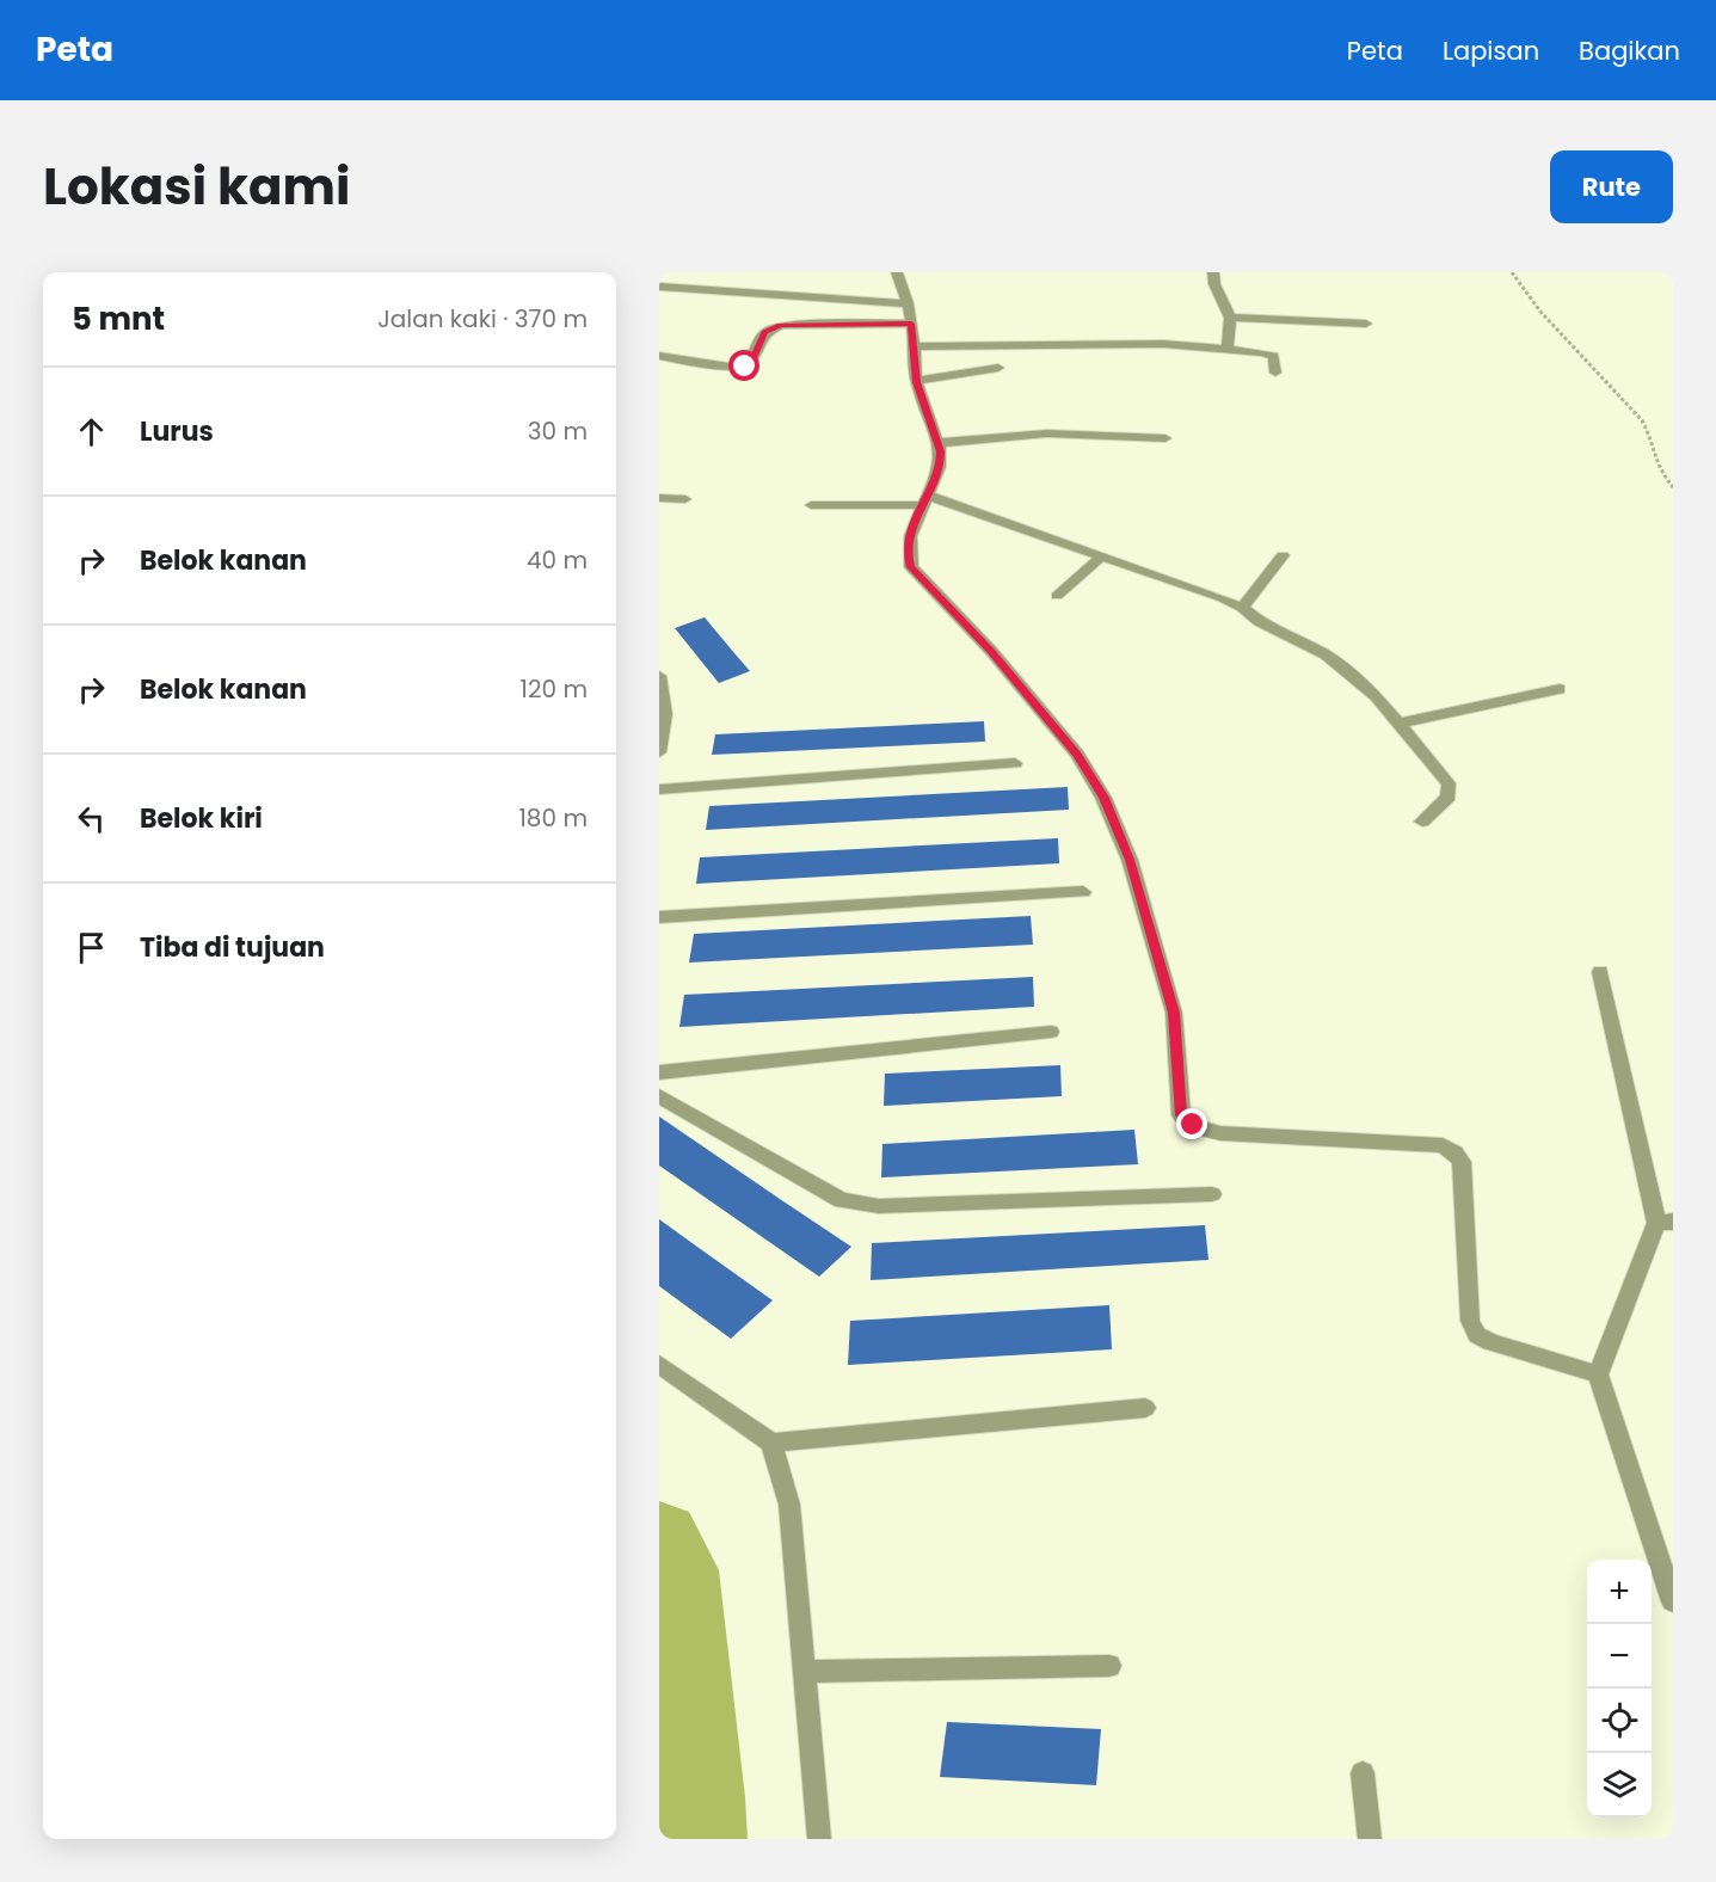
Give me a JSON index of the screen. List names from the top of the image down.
{
  "page": {
    "header": "Peta",
    "nav": ["Peta", "Lapisan", "Bagikan"],
    "title": "Lokasi kami",
    "buttons": "Rute",
    "heading": ["5 mnt", "Jalan kaki · 370 m"],
    "list": [
      ["Lurus", "30 m"],
      ["Belok kanan", "40 m"],
      ["Belok kanan", "120 m"],
      ["Belok kiri", "180 m"],
      "Tiba di tujuan"
    ],
    "map_buttons": ["+", "−"]
  }
}
